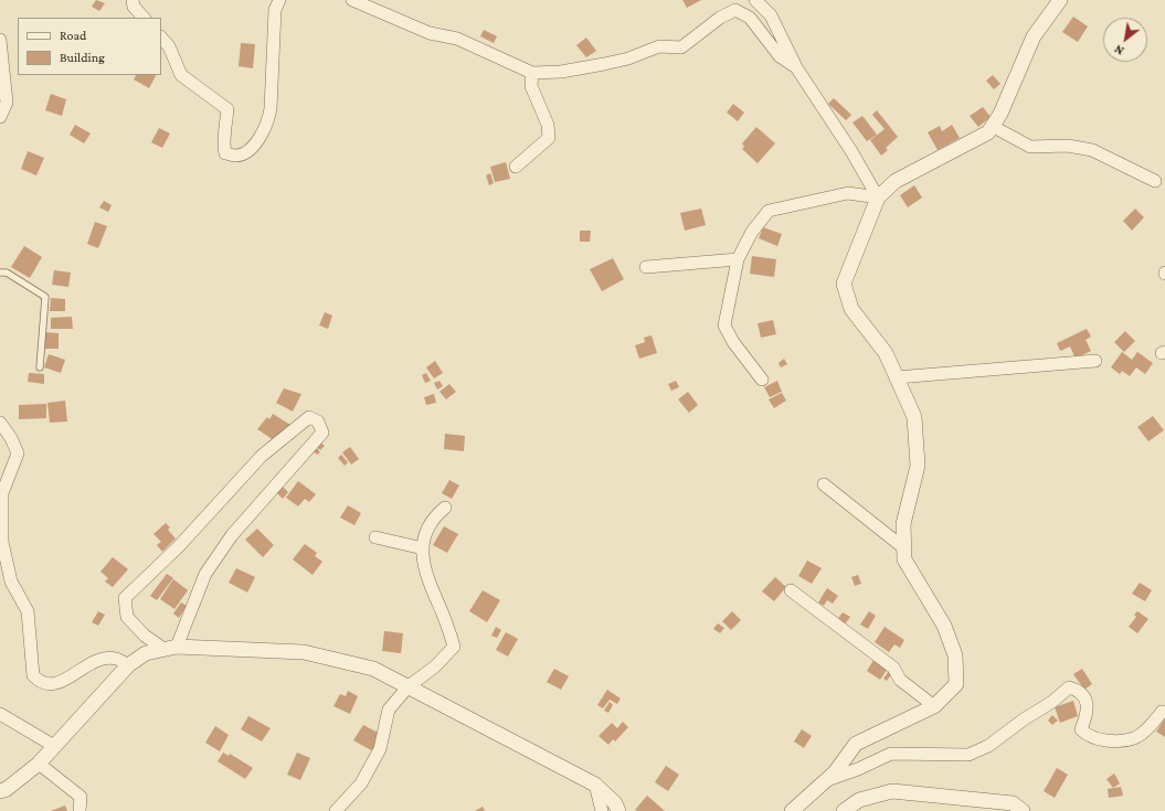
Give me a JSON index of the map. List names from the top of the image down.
{
  "legend": ["Road", "Building"],
  "north": "bottom left"
}
